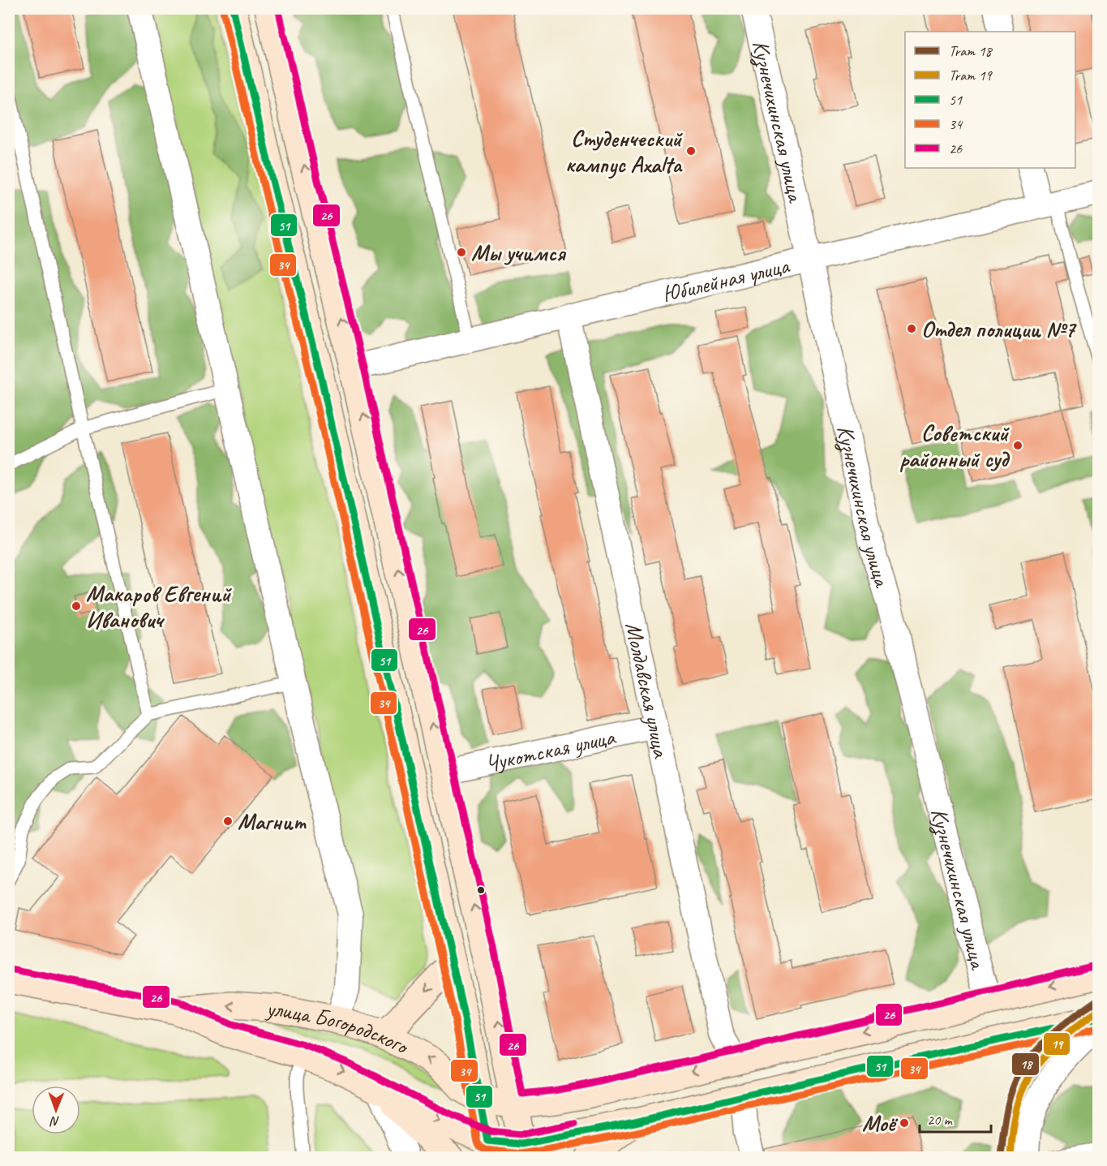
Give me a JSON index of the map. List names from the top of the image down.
{
  "streets": {
    "main road": ["улица Богородского"],
    "street": [
      "Кузнечихинская улица",
      "Юбилейная улица",
      "Молдавская улица",
      "Чукотская улица"
    ]
  },
  "crossings": [
    ["Кузнечихинская улица", "Юбилейная улица"],
    ["Юбилейная улица", "Молдавская улица"],
    ["Молдавская улица", "Чукотская улица"]
  ],
  "places": [
    "Студенческий кампус Axalta",
    "Мы учимся",
    "Отдел полиции №7",
    "Советский районный суд",
    "Макаров Евгений Иванович",
    "Магнит",
    "Моё"
  ],
  "lines": [
    "transit line 51",
    "transit line 26",
    "transit line 34",
    "tram line 18",
    "tram line 19"
  ],
  "legend": [
    "Tram 18",
    "Tram 19",
    "51",
    "34",
    "26"
  ],
  "scale_bar": "20 m",
  "north": "bottom"
}
